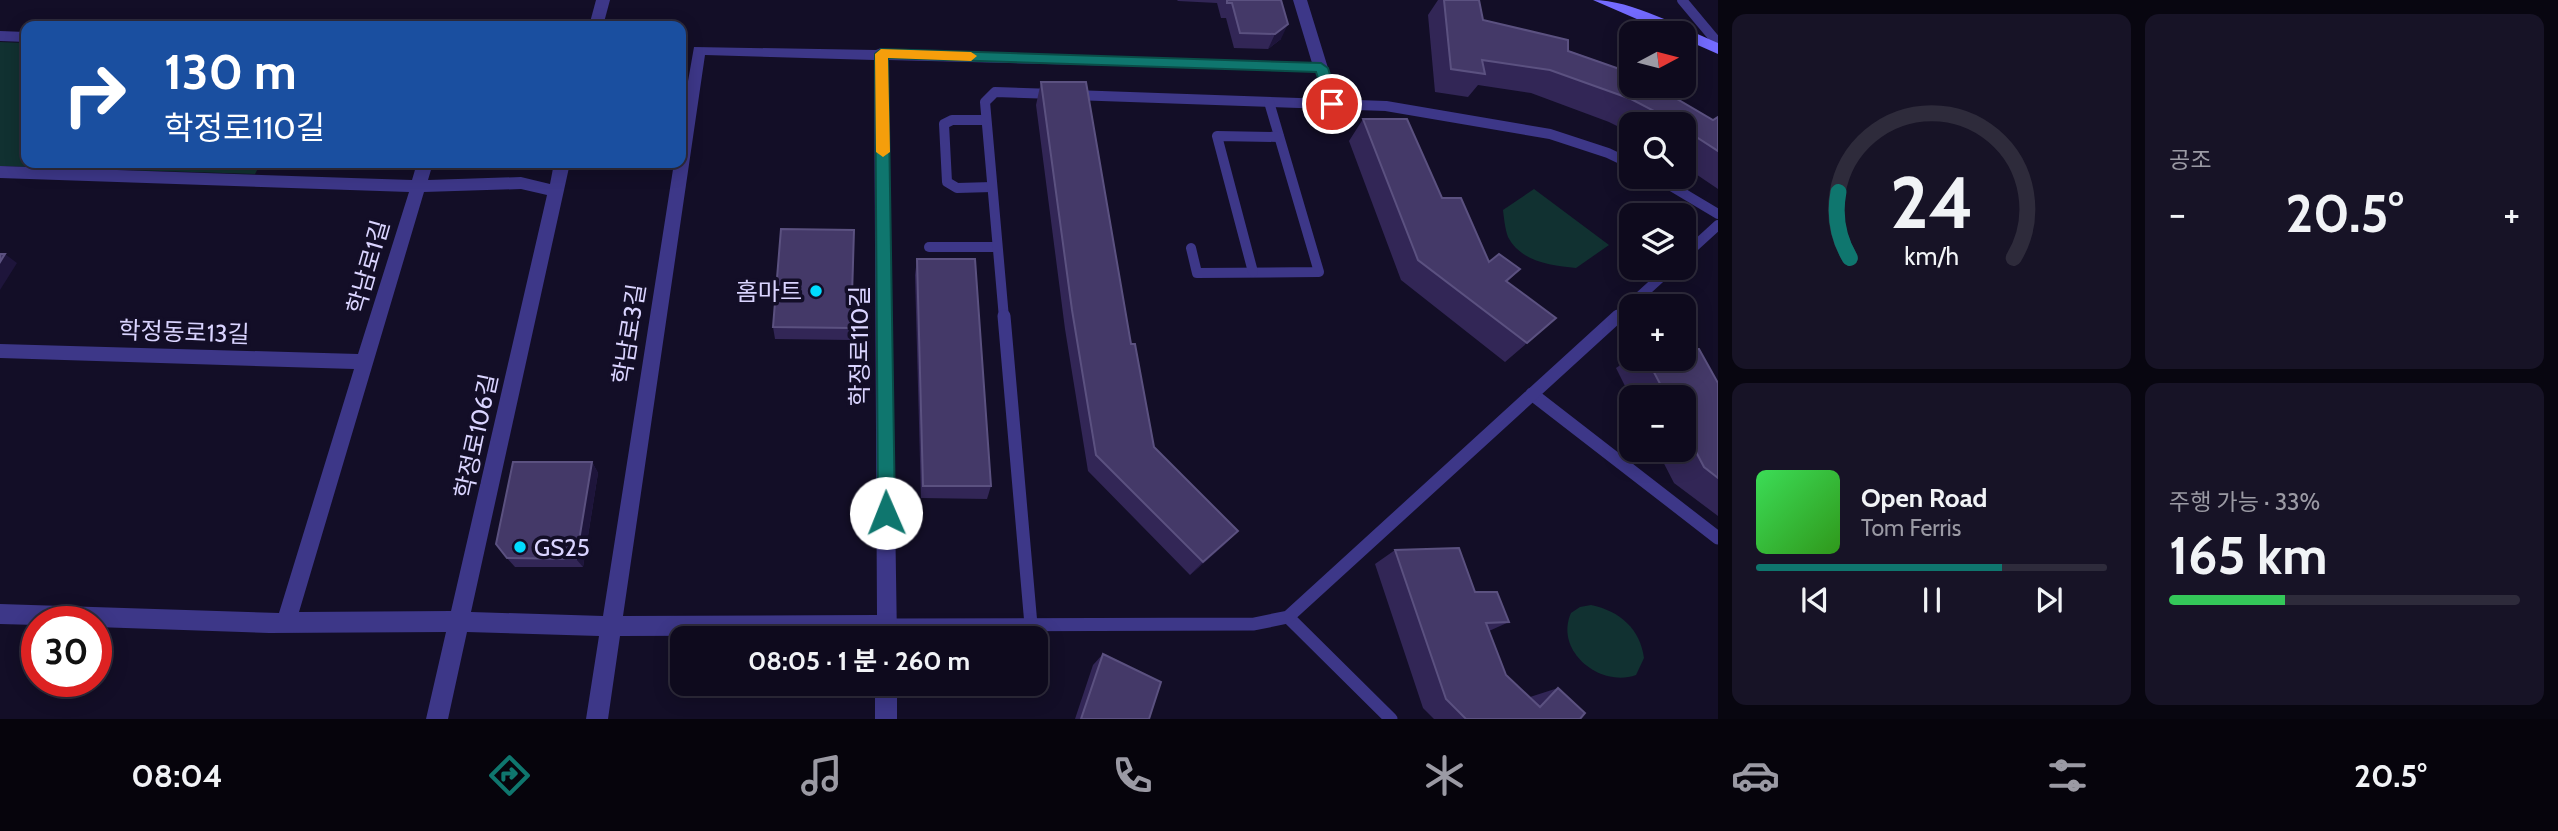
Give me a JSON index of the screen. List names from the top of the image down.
{
  "streets": {
    "street": [
      "학남로1길",
      "학정동로13길",
      "학남로3길",
      "학정로110길",
      "학정로106길"
    ]
  },
  "crossings": [
    ["학남로1길", "학정동로13길"],
    ["학남로1길", "학정로106길"],
    ["학남로3길", "학정로110길"]
  ],
  "places": ["홈마트", "GS25"],
  "north": "right",
  "page": {
    "tile": [
      "공조",
      ["주행 가능 · 33%", "165 km"]
    ],
    "map_buttons": ["+", "−"],
    "turn": ["130 m", "학정로110길"],
    "heat": ["−", "20.5°", "+"],
    "song": ["Open Road", "Tom Ferris"],
    "limit": "30",
    "trip": "08:05 · 1 분 · 260 m",
    "tabs": ["08:04", "20.5°"],
    "gauge": ["24", "km/h"]
  }
}
